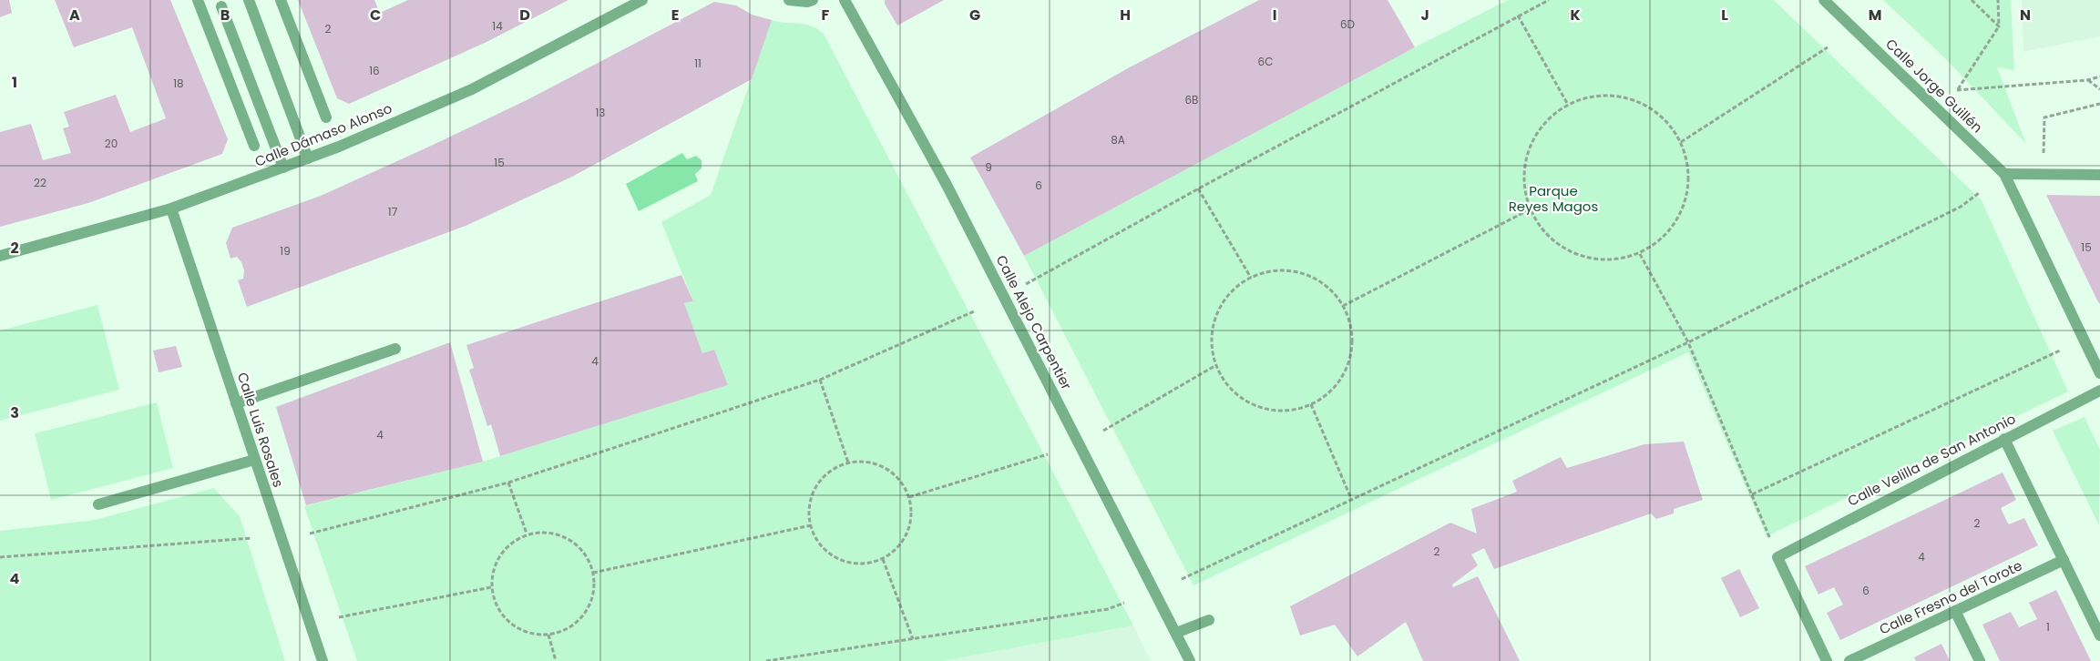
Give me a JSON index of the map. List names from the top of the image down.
{
  "streets": {
    "street": [
      "Calle Jorge Guillén",
      "Calle Dámaso Alonso",
      "Calle Alejo Carpentier",
      "Calle Luis Rosales",
      "Calle Velilla de San Antonio",
      "Calle Fresno del Torote"
    ]
  },
  "crossings": [
    ["Calle Dámaso Alonso", "Calle Luis Rosales"]
  ],
  "parks": ["Parque Reyes Magos"],
  "house_numbers": [
    "6D",
    "14",
    "2",
    "6C",
    "11",
    "16",
    "18",
    "6B",
    "13",
    "8A",
    "20",
    "15",
    "9",
    "22",
    "6",
    "17",
    "15",
    "19",
    "4",
    "4",
    "2",
    "2",
    "4",
    "6",
    "1"
  ],
  "grid": {
    "columns": [
      "A",
      "B",
      "C",
      "D",
      "E",
      "F",
      "G",
      "H",
      "I",
      "J",
      "K",
      "L",
      "M",
      "N"
    ],
    "rows": [
      "1",
      "2",
      "3",
      "4"
    ]
  }
}
